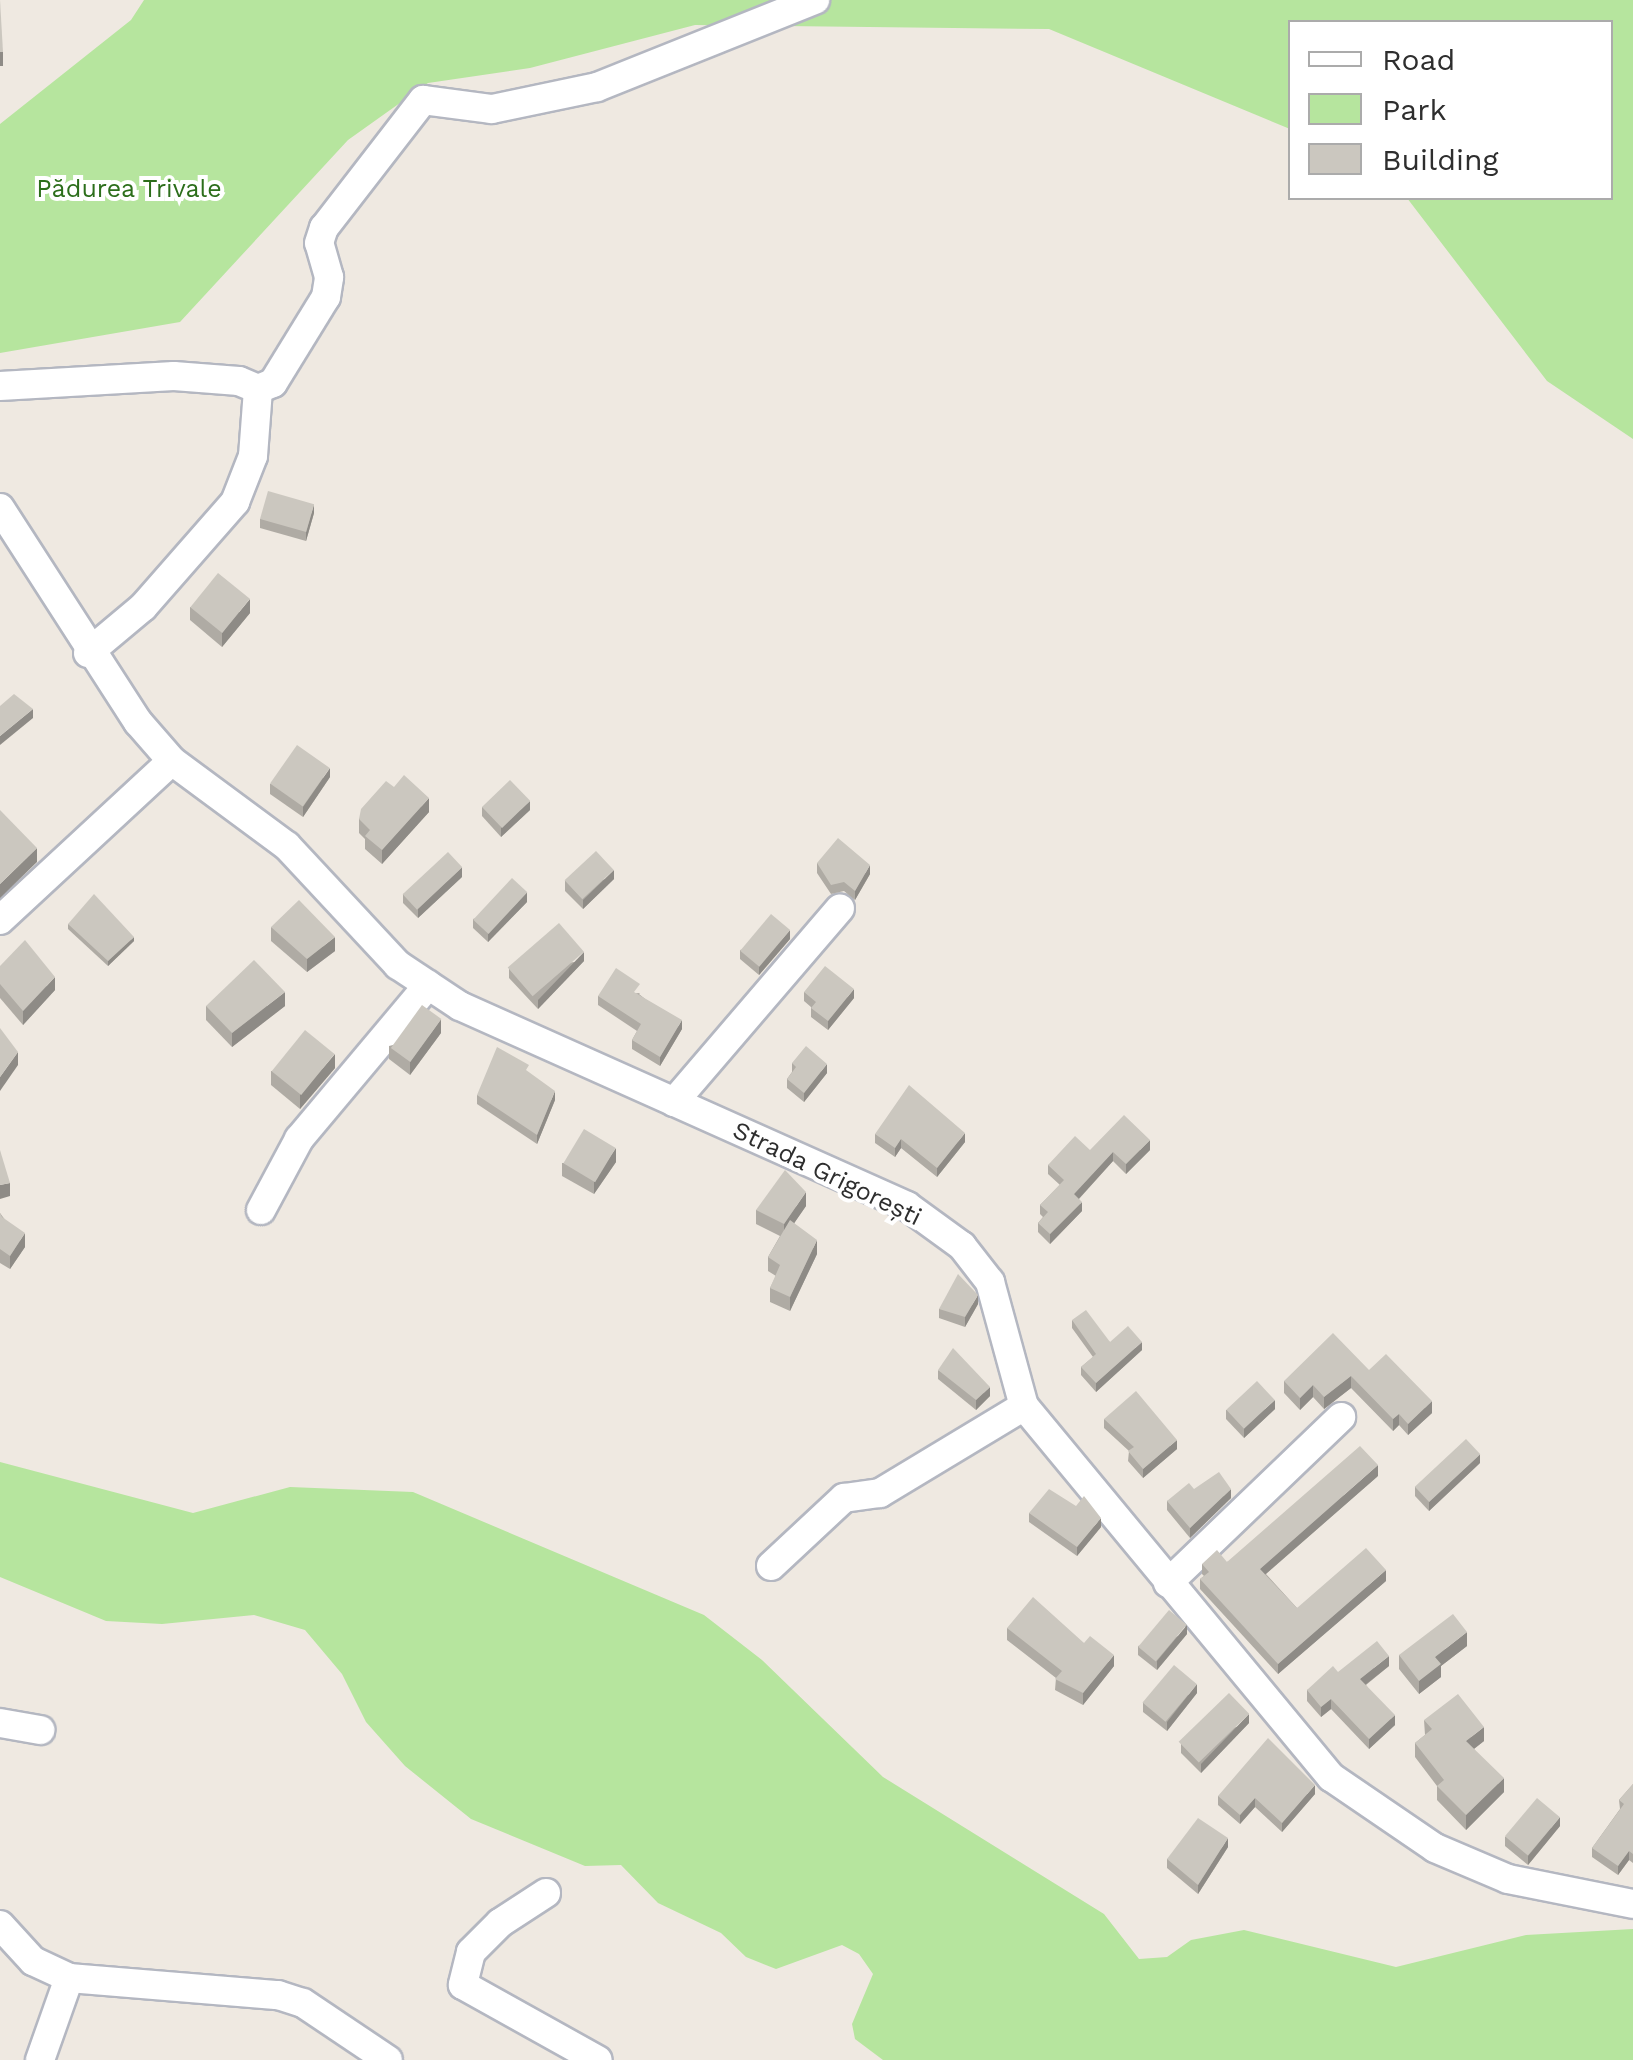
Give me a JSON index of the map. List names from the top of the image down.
{
  "streets": {
    "street": ["Strada Grigorești"]
  },
  "parks": ["Pădurea Trivale"],
  "legend": ["Road", "Park", "Building"]
}
